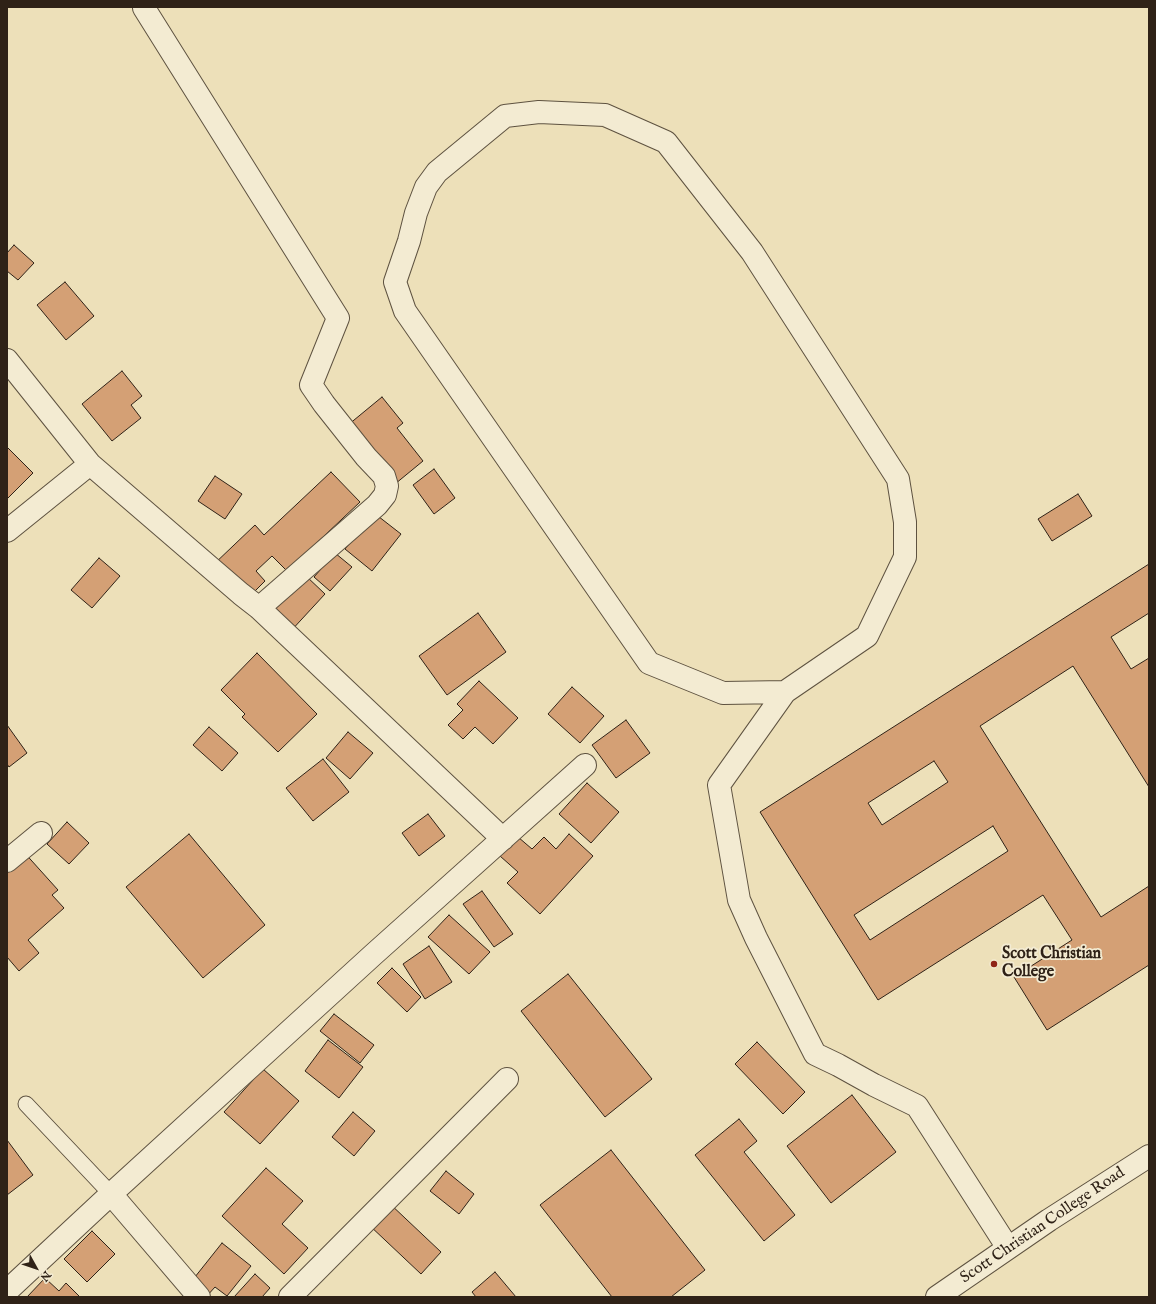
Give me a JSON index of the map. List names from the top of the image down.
{
  "streets": {
    "street": ["Scott Christian College Road"]
  },
  "places": ["Scott Christian College"],
  "north": "bottom right"
}
